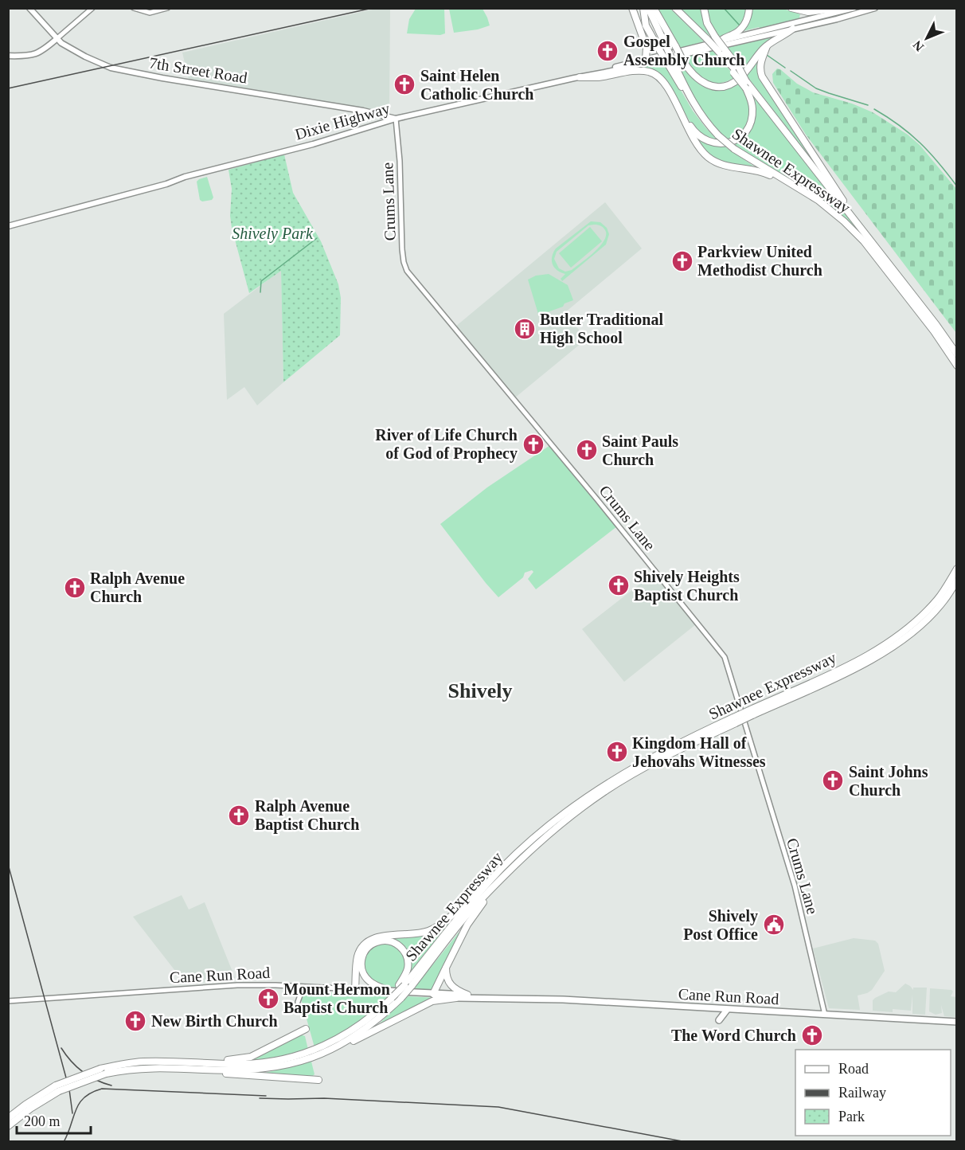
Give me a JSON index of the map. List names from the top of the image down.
{
  "streets": {
    "highway": ["Shawnee Expressway", "Cane Run Road"],
    "main road": ["7th Street Road", "Dixie Highway", "Crums Lane"]
  },
  "crossings": [
    ["7th Street Road", "Dixie Highway"],
    ["7th Street Road", "Crums Lane"],
    ["Dixie Highway", "Crums Lane"],
    ["Crums Lane", "Cane Run Road"]
  ],
  "districts": ["Shively"],
  "parks": ["Shively Park"],
  "places": {
    "church": [
      "Gospel Assembly Church",
      "Saint Helen Catholic Church",
      "Parkview United Methodist Church",
      "River of Life Church of God of Prophecy",
      "Saint Pauls Church",
      "Shively Heights Baptist Church",
      "Ralph Avenue Church",
      "Kingdom Hall of Jehovahs Witnesses",
      "Saint Johns Church",
      "Ralph Avenue Baptist Church",
      "Mount Hermon Baptist Church",
      "New Birth Church",
      "The Word Church"
    ],
    "building": ["Butler Traditional High School"],
    "public building": ["Shively Post Office"]
  },
  "legend": ["Road", "Railway", "Park"],
  "scale_bar": "200 m",
  "north": "bottom left"
}
